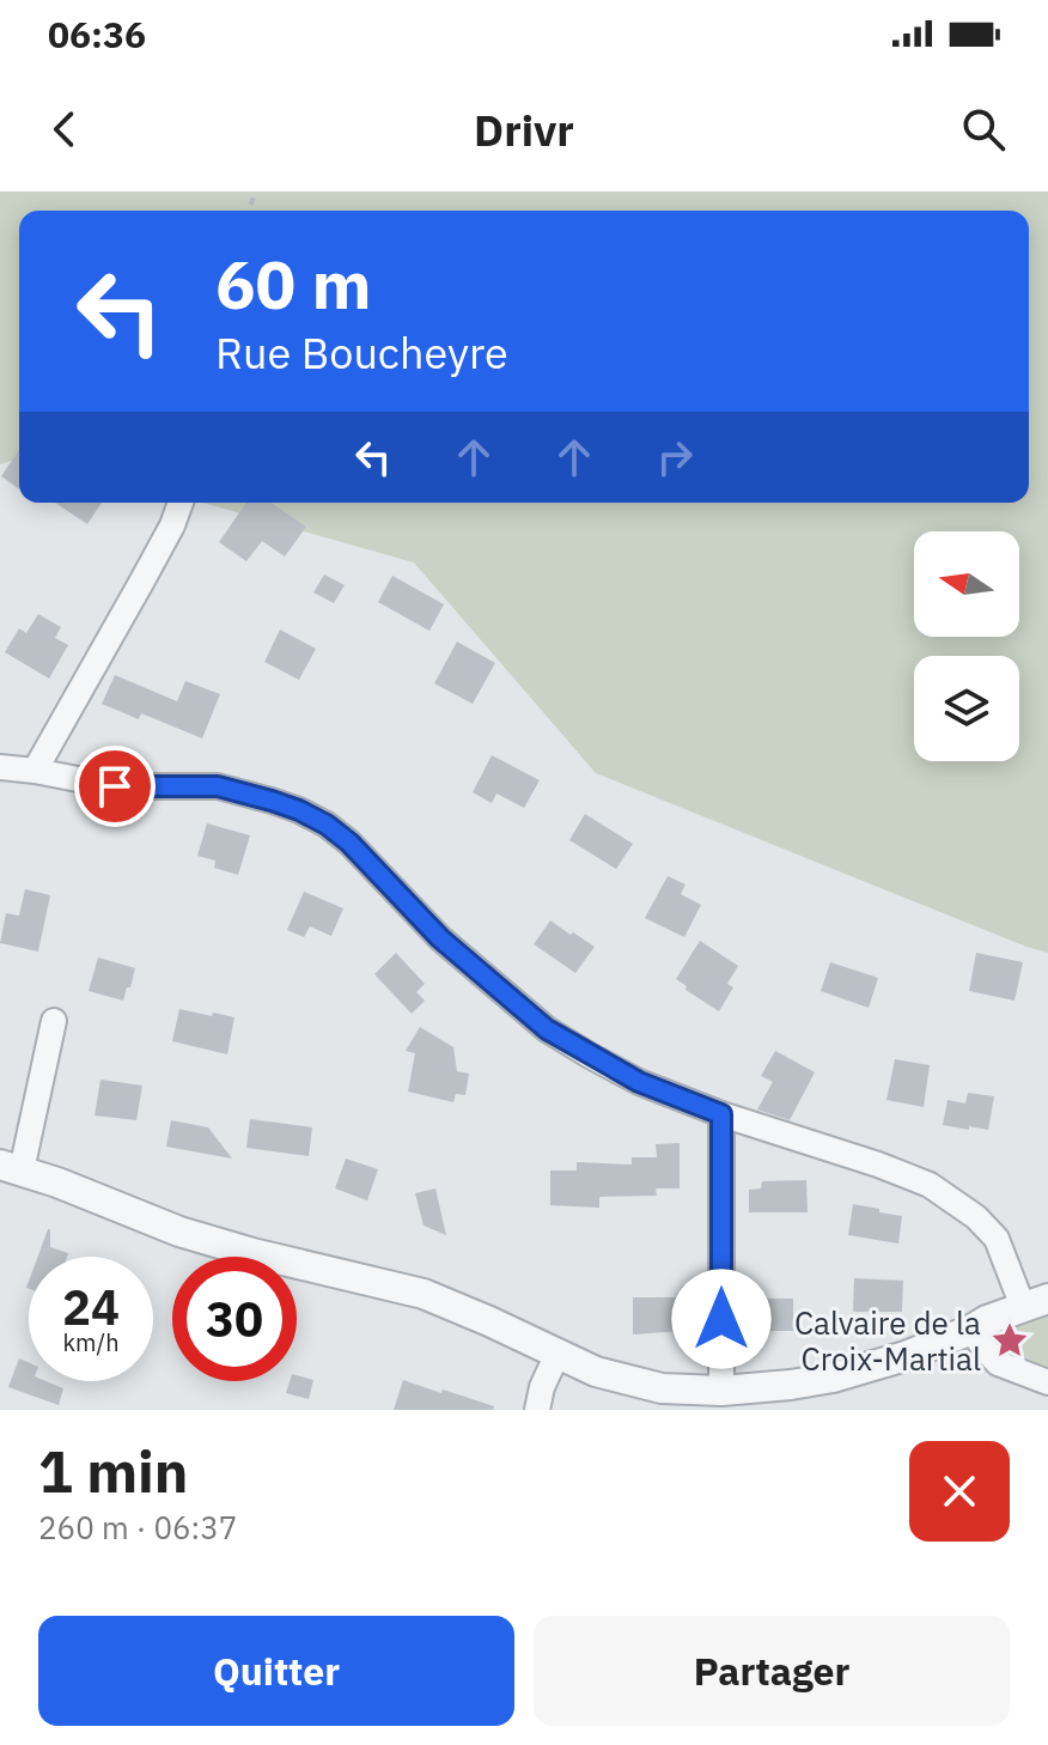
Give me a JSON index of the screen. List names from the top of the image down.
{
  "places": {
    "place": ["Calvaire de la Croix-Martial"]
  },
  "north": "left",
  "page": {
    "status": "06:36",
    "header": "Drivr",
    "turn": ["60 m", "Rue Boucheyre"],
    "speed": "24 km/h",
    "limit": "30",
    "heading": ["1 min", "260 m · 06:37"],
    "buttons": ["Quitter", "Partager"]
  }
}
